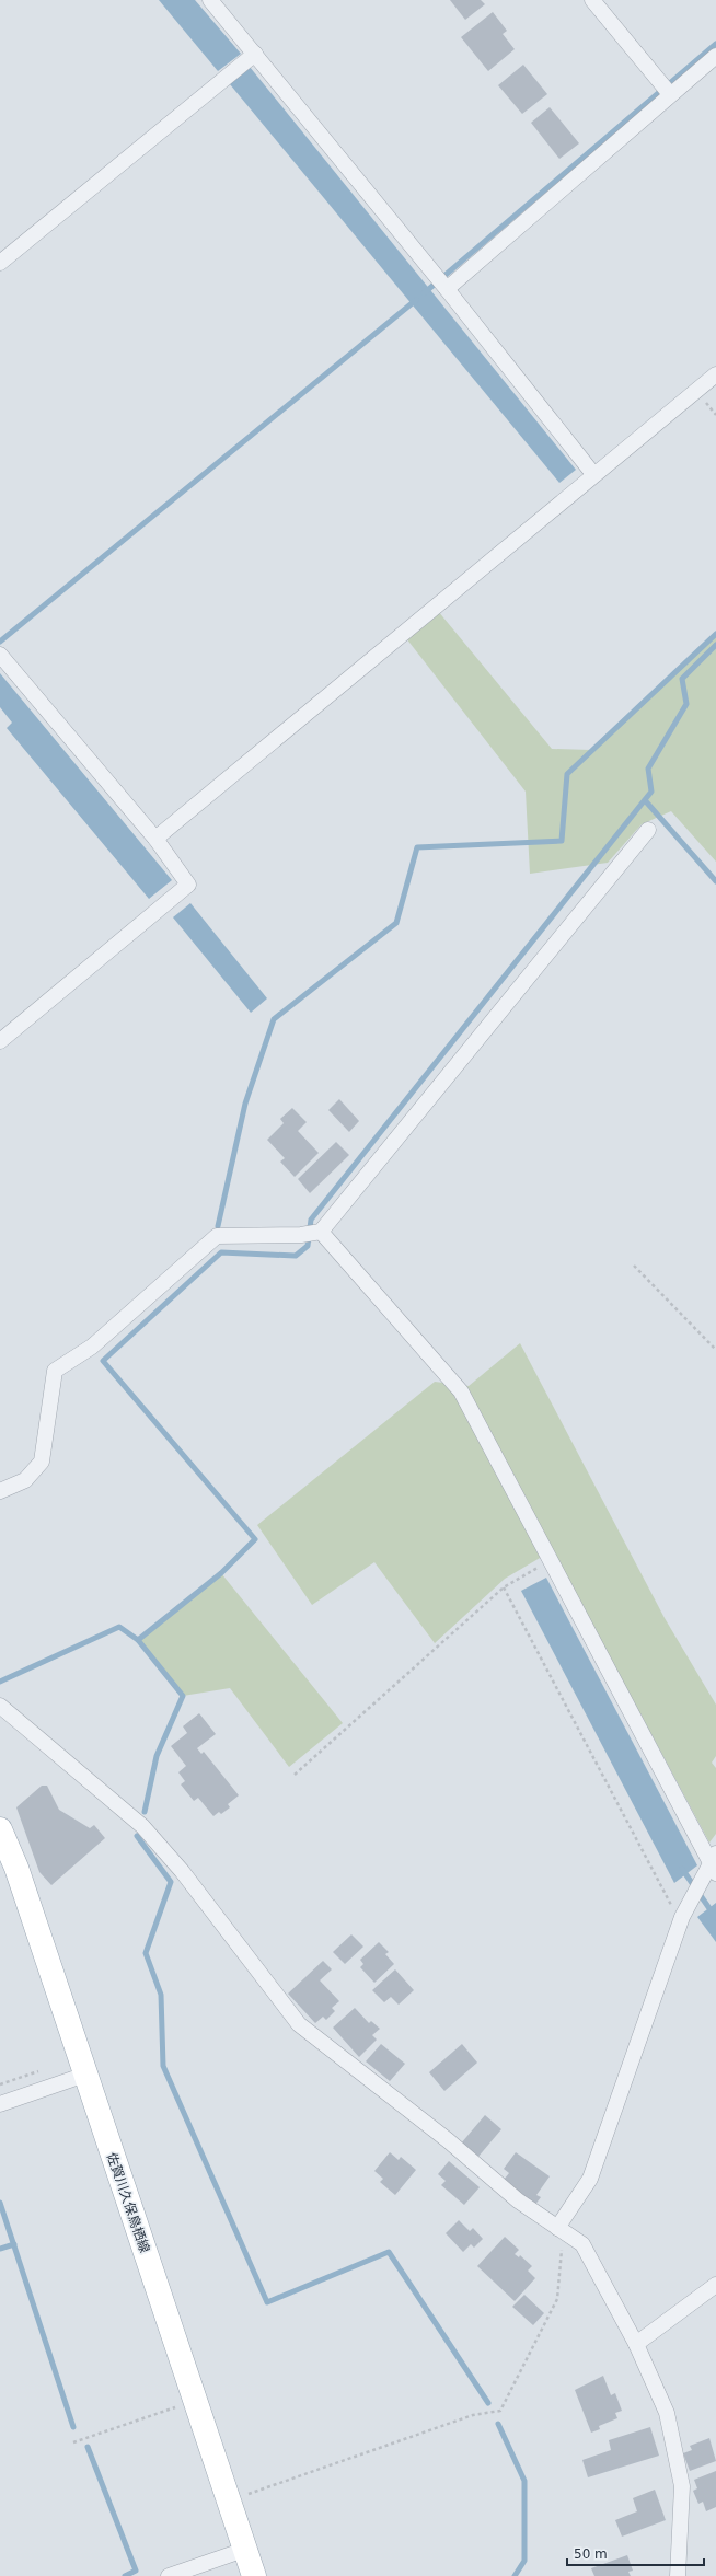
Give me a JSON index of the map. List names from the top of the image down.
{
  "streets": {
    "main road": ["佐賀川久保鳥栖線"]
  },
  "scale_bar": "50 m"
}
